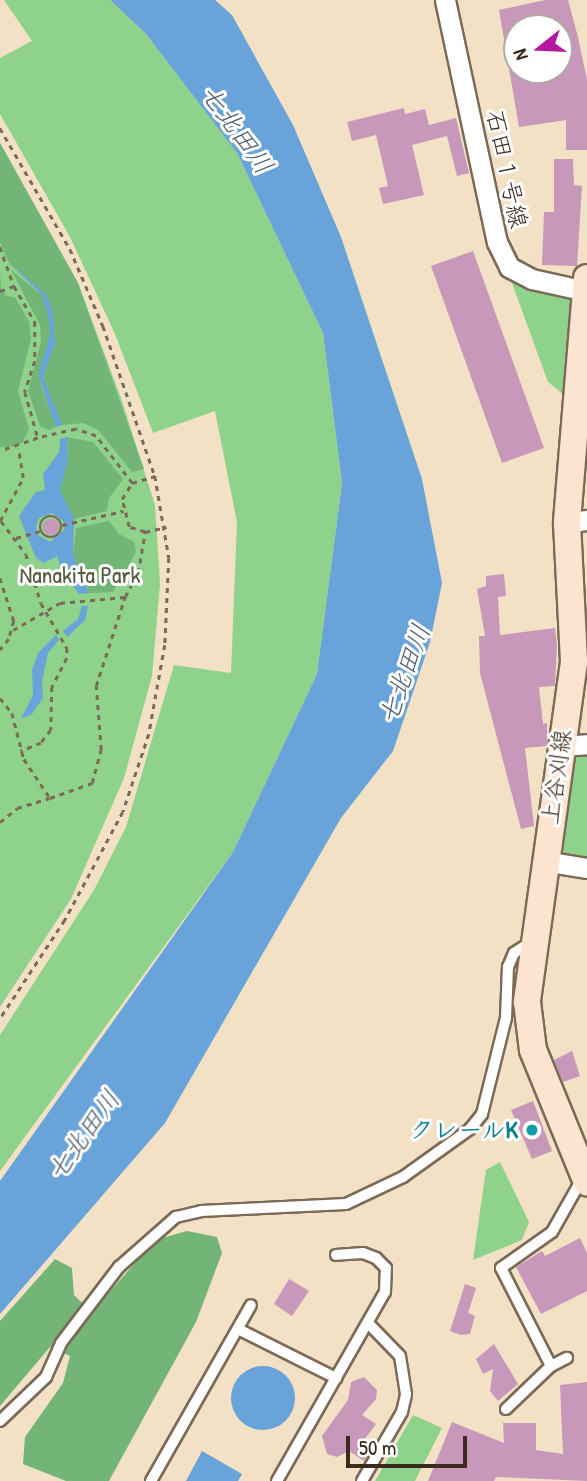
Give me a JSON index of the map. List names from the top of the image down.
{
  "streets": {
    "street": ["石田１号線", "上谷刈線"]
  },
  "crossings": [
    ["石田１号線", "上谷刈線"]
  ],
  "water": ["七北田川"],
  "parks": ["Nanakita Park"],
  "places": ["クレールK"],
  "scale_bar": "50 m",
  "north": "left"
}
